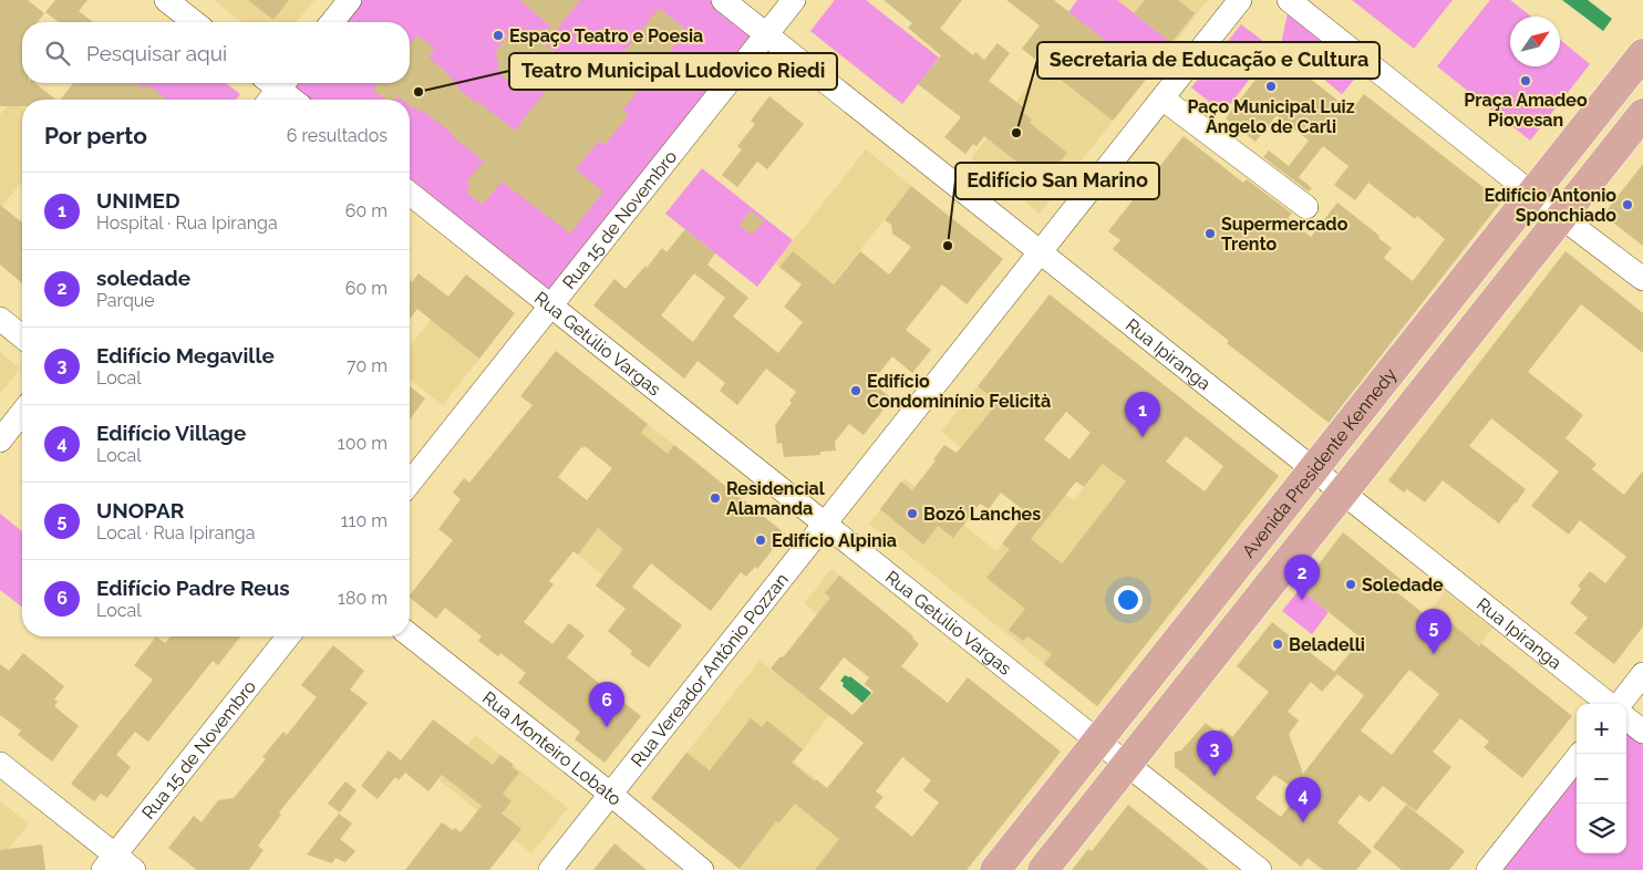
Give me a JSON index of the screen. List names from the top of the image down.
{
  "streets": {
    "main road": ["Avenida Presidente Kennedy"],
    "street": [
      "Rua 15 de Novembro",
      "Rua Getúlio Vargas",
      "Rua Ipiranga",
      "Rua Vereador Antônio Pozzan",
      "Rua Monteiro Lobato"
    ]
  },
  "crossings": [
    ["Rua 15 de Novembro", "Rua Getúlio Vargas"],
    ["Rua 15 de Novembro", "Rua Ipiranga"],
    ["Rua Getúlio Vargas", "Avenida Presidente Kennedy"],
    ["Rua Getúlio Vargas", "Rua Vereador Antônio Pozzan"],
    ["Rua Ipiranga", "Avenida Presidente Kennedy"],
    ["Rua Ipiranga", "Rua Vereador Antônio Pozzan"],
    ["Rua Vereador Antônio Pozzan", "Rua Monteiro Lobato"]
  ],
  "places": [
    "Espaço Teatro e Poesia",
    "Praça Amadeo Piovesan",
    "Paço Municipal Luiz Ângelo de Carli",
    "Teatro Municipal Ludovico Riedi",
    "Secretaria de Educação e Cultura",
    "Edifício Antonio Sponchiado",
    "Supermercado Trento",
    "Edifício San Marino",
    "Edifício Condominínio Felicità",
    "Residencial Alamanda",
    "Bozó Lanches",
    "Edifício Alpinia",
    "Soledade",
    "Beladelli"
  ],
  "north": "top right",
  "page": {
    "search": "Pesquisar aqui",
    "heading": ["Por perto", "6 resultados"],
    "list": [
      {
        "mark": "1",
        "name": "UNIMED",
        "note": "Hospital · Rua Ipiranga",
        "value": "60 m"
      },
      {
        "mark": "2",
        "name": "soledade",
        "note": "Parque",
        "value": "60 m"
      },
      {
        "mark": "3",
        "name": "Edifício Megaville",
        "note": "Local",
        "value": "70 m"
      },
      {
        "mark": "4",
        "name": "Edifício Village",
        "note": "Local",
        "value": "100 m"
      },
      {
        "mark": "5",
        "name": "UNOPAR",
        "note": "Local · Rua Ipiranga",
        "value": "110 m"
      },
      {
        "mark": "6",
        "name": "Edifício Padre Reus",
        "note": "Local",
        "value": "180 m"
      }
    ],
    "pins": [
      "1",
      "2",
      "5",
      "6",
      "3",
      "4"
    ],
    "map_buttons": ["+", "−"]
  }
}
